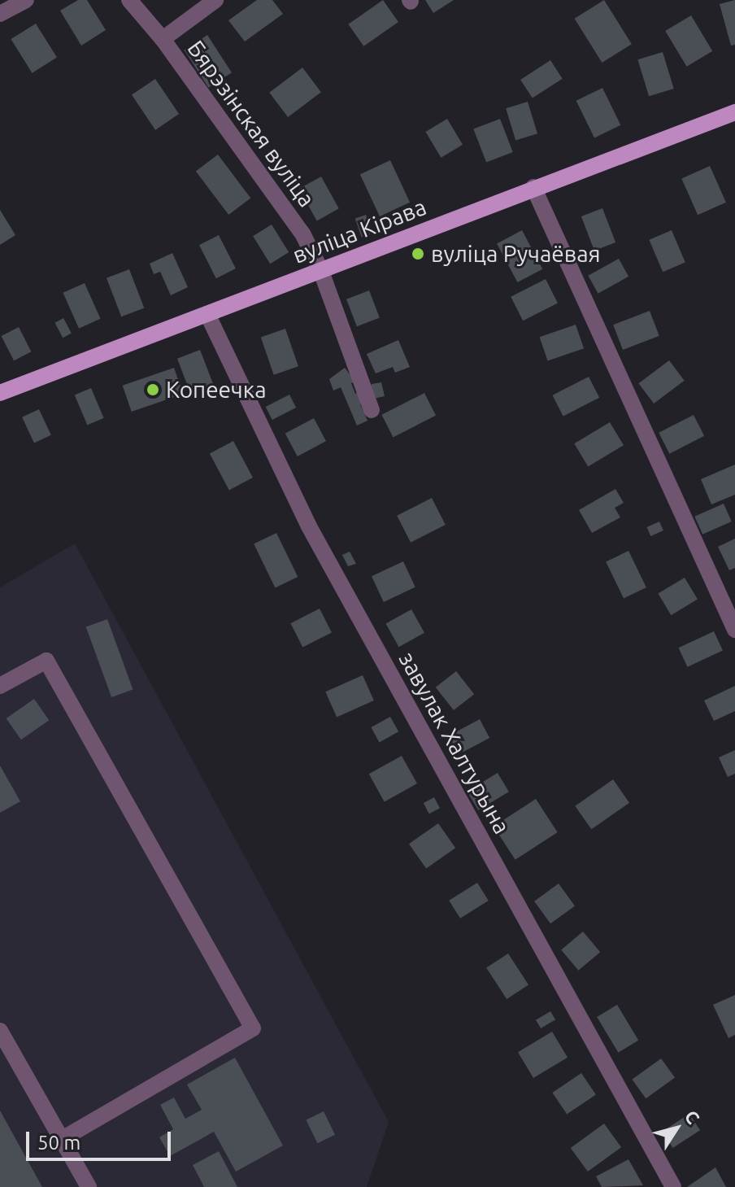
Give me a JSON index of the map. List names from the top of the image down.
{
  "streets": {
    "main road": ["вуліца Кірава"],
    "street": ["Бярэзінская вуліца", "завулак Халтурына"]
  },
  "crossings": [
    ["Бярэзінская вуліца", "вуліца Кірава"],
    ["вуліца Кірава", "завулак Халтурына"]
  ],
  "places": ["вуліца Ручаёвая", "Копеечка"],
  "scale_bar": "50 m",
  "north": "top right"
}
